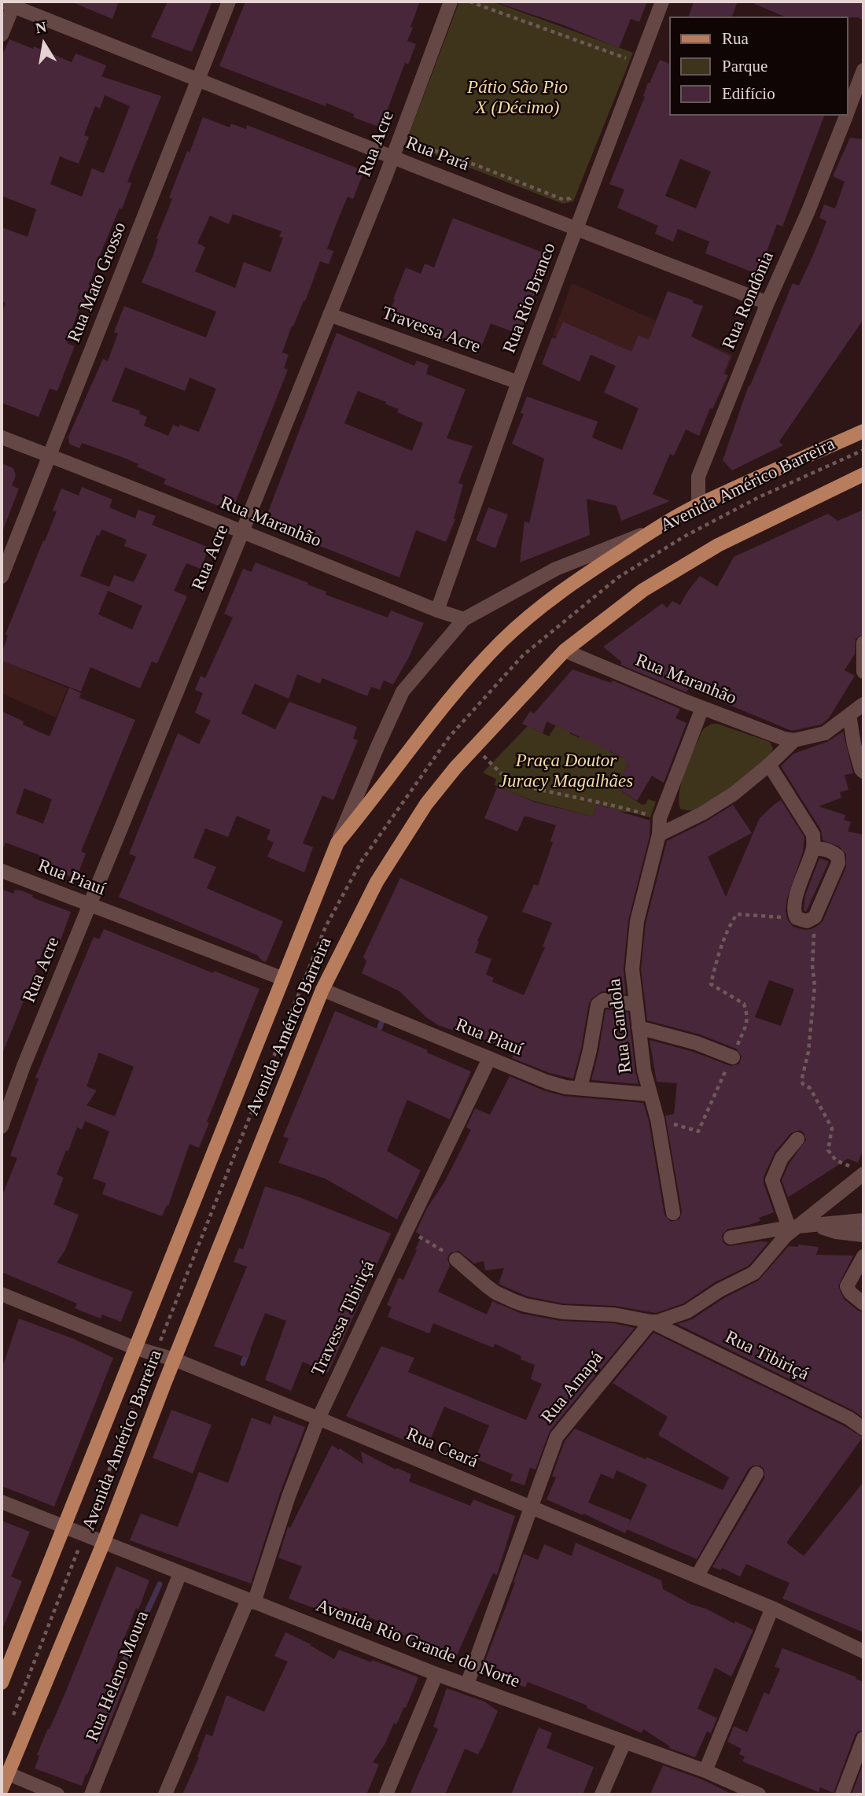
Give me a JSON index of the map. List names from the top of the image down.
{
  "streets": {
    "main road": ["Avenida Américo Barreira"],
    "street": [
      "Rua Acre",
      "Rua Pará",
      "Rua Mato Grosso",
      "Rua Rio Branco",
      "Rua Rondônia",
      "Travessa Acre",
      "Rua Maranhão",
      "Rua Piauí",
      "Rua Gandola",
      "Travessa Tibiriçá",
      "Rua Tibiriçá",
      "Rua Amapá",
      "Rua Ceará",
      "Avenida Rio Grande do Norte",
      "Rua Heleno Moura"
    ]
  },
  "crossings": [
    ["Rua Acre", "Rua Pará"],
    ["Rua Acre", "Travessa Acre"],
    ["Rua Acre", "Rua Maranhão"],
    ["Rua Acre", "Rua Piauí"],
    ["Rua Pará", "Rua Mato Grosso"],
    ["Rua Pará", "Rua Rio Branco"],
    ["Rua Pará", "Rua Rondônia"],
    ["Rua Mato Grosso", "Rua Maranhão"],
    ["Rua Rio Branco", "Travessa Acre"],
    ["Rua Rio Branco", "Rua Maranhão"],
    ["Rua Rondônia", "Avenida Américo Barreira"],
    ["Avenida Américo Barreira", "Rua Maranhão"],
    ["Avenida Américo Barreira", "Rua Piauí"],
    ["Avenida Américo Barreira", "Rua Ceará"],
    ["Avenida Américo Barreira", "Avenida Rio Grande do Norte"],
    ["Rua Maranhão", "Rua Gandola"],
    ["Rua Piauí", "Rua Gandola"],
    ["Rua Piauí", "Travessa Tibiriçá"],
    ["Travessa Tibiriçá", "Rua Ceará"],
    ["Travessa Tibiriçá", "Avenida Rio Grande do Norte"],
    ["Rua Tibiriçá", "Rua Amapá"],
    ["Rua Amapá", "Rua Ceará"],
    ["Rua Amapá", "Avenida Rio Grande do Norte"],
    ["Avenida Rio Grande do Norte", "Rua Heleno Moura"]
  ],
  "parks": ["Pátio São Pio X (Décimo)", "Praça Doutor Juracy Magalhães"],
  "legend": ["Rua", "Parque", "Edifício"],
  "north": "top"
}
